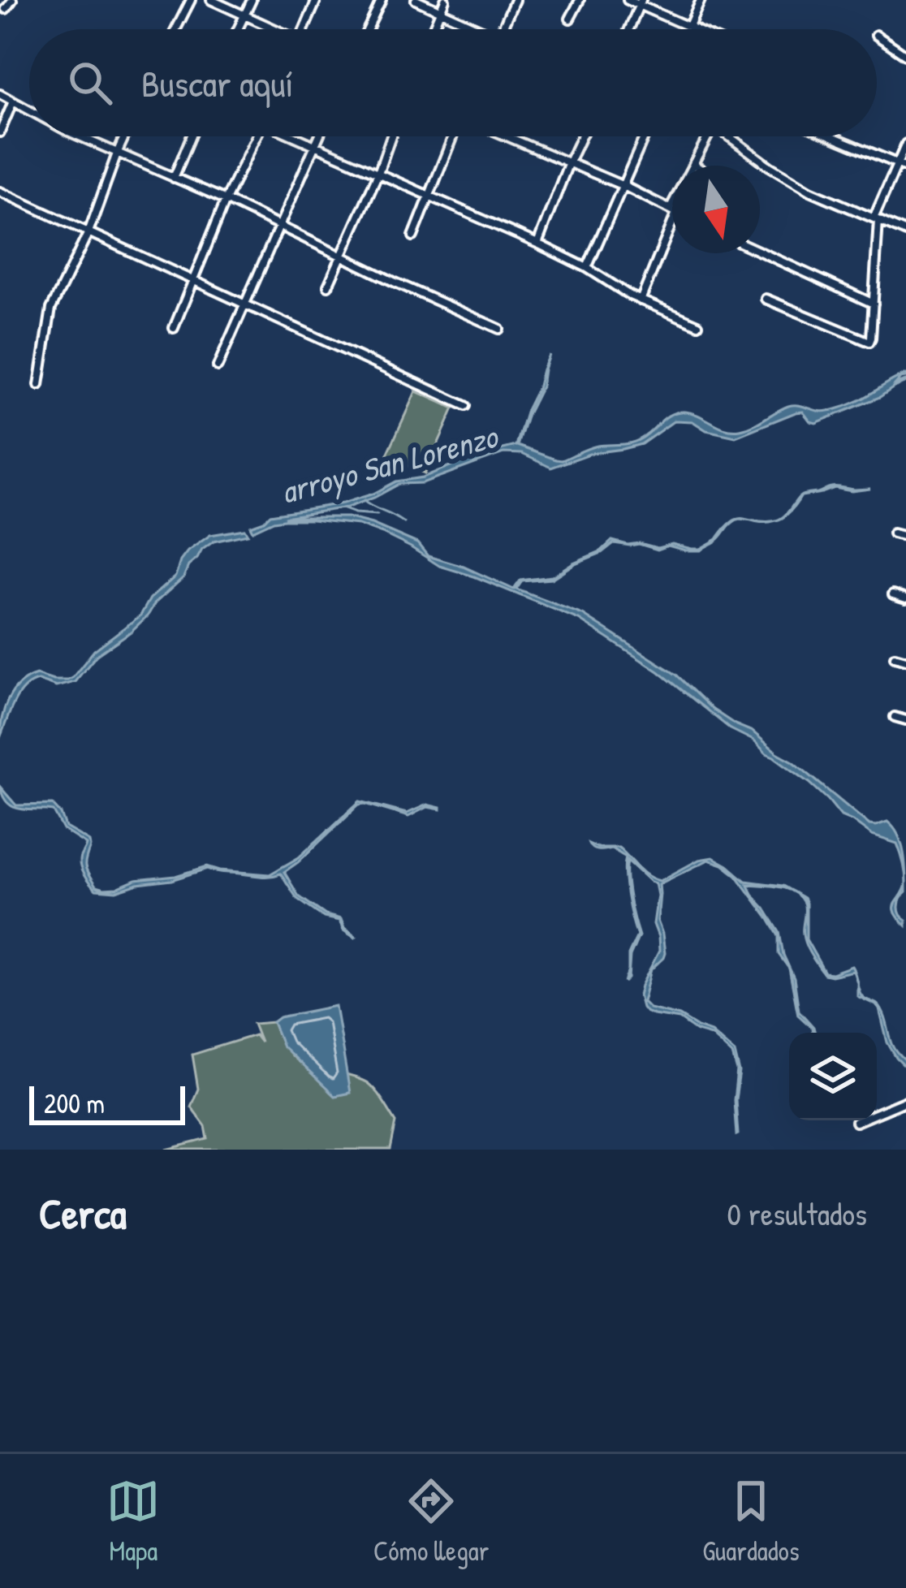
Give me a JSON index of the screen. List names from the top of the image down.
{
  "water": ["arroyo San Lorenzo"],
  "scale_bar": "200 m",
  "north": "bottom",
  "page": {
    "search": "Buscar aquí",
    "scale": "200 m",
    "heading": ["Cerca", "0 resultados"],
    "nav": ["Mapa", "Cómo llegar", "Guardados"]
  }
}
